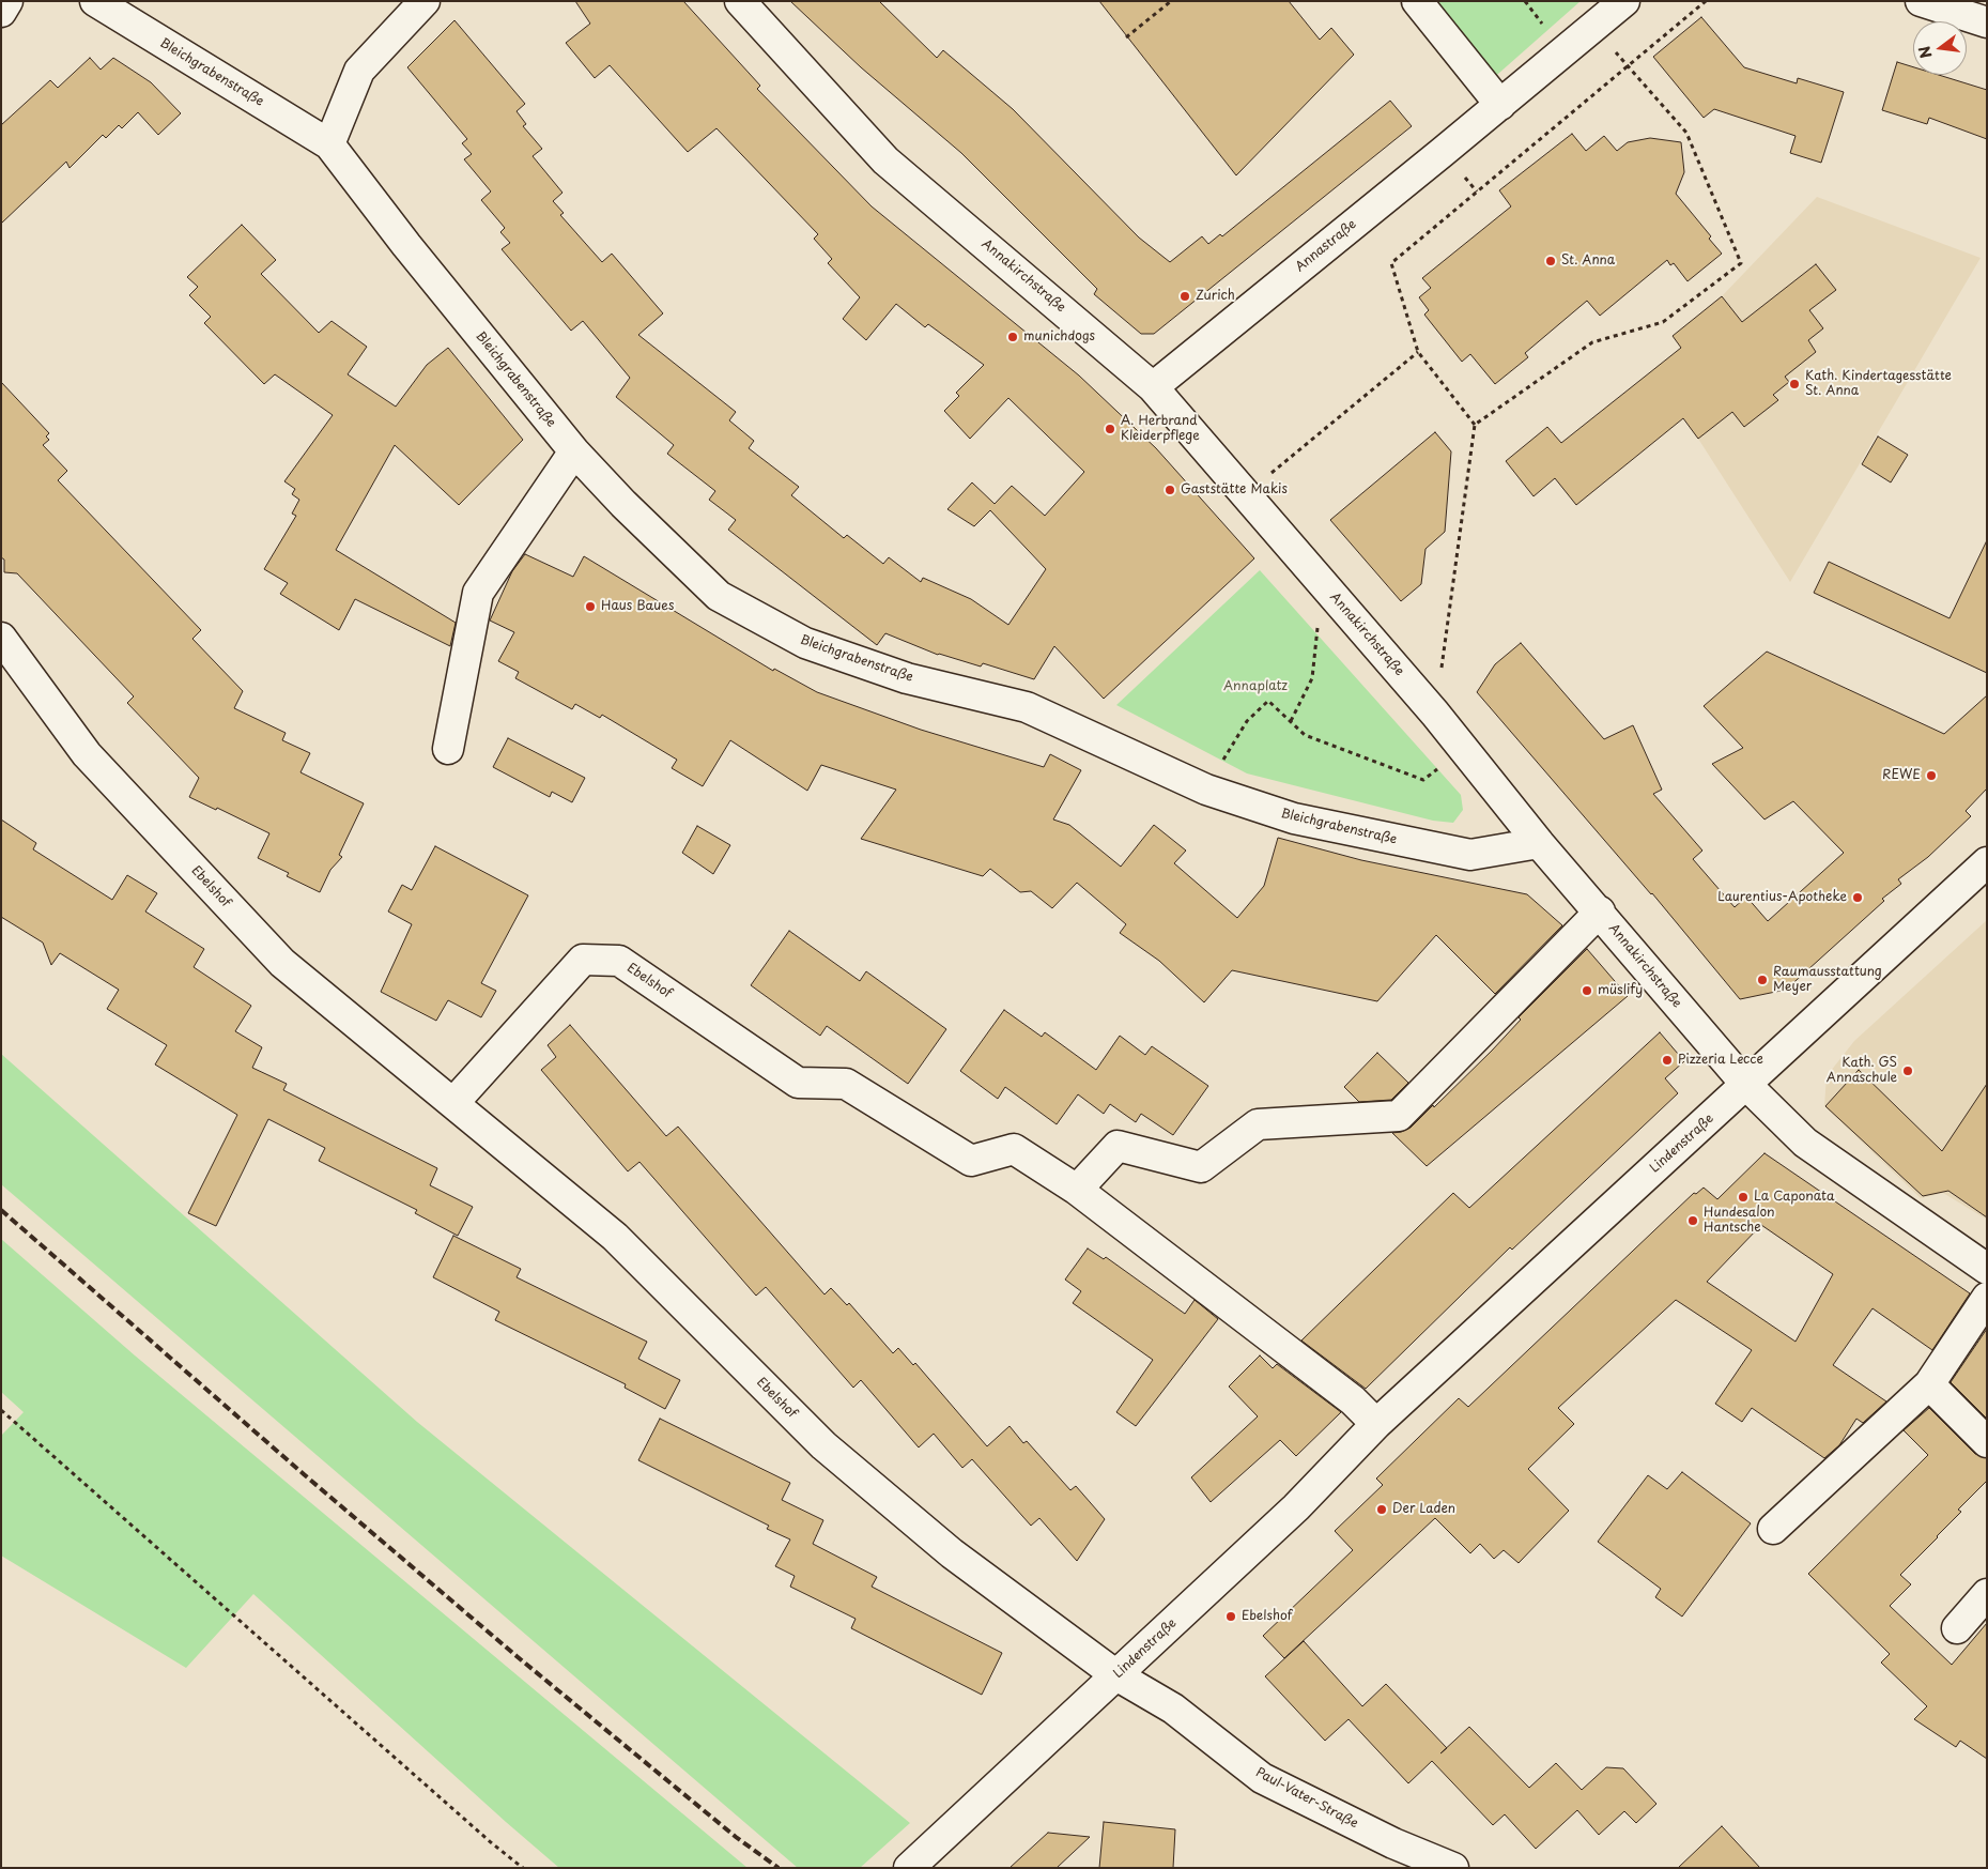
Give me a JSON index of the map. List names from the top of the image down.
{
  "streets": {
    "street": [
      "Bleichgrabenstraße",
      "Annastraße",
      "Annakirchstraße",
      "Ebelshof",
      "Lindenstraße",
      "Paul-Vater-Straße"
    ]
  },
  "crossings": [
    ["Bleichgrabenstraße", "Annakirchstraße"],
    ["Annastraße", "Annakirchstraße"],
    ["Annakirchstraße", "Lindenstraße"],
    ["Ebelshof", "Lindenstraße"],
    ["Ebelshof", "Paul-Vater-Straße"],
    ["Lindenstraße", "Paul-Vater-Straße"]
  ],
  "parks": ["Annaplatz"],
  "places": [
    "St. Anna",
    "Zurich",
    "munichdogs",
    "Kath. Kindertagesstätte St. Anna",
    "A. Herbrand Kleiderpflege",
    "Gaststätte Makis",
    "Haus Baues",
    "REWE",
    "Laurentius-Apotheke",
    "Raumausstattung Meyer",
    "müslify",
    "Pizzeria Lecce",
    "Kath. GS Annaschule",
    "La Caponata",
    "Hundesalon Hantsche",
    "Der Laden",
    "Ebelshof"
  ],
  "north": "left"
}
